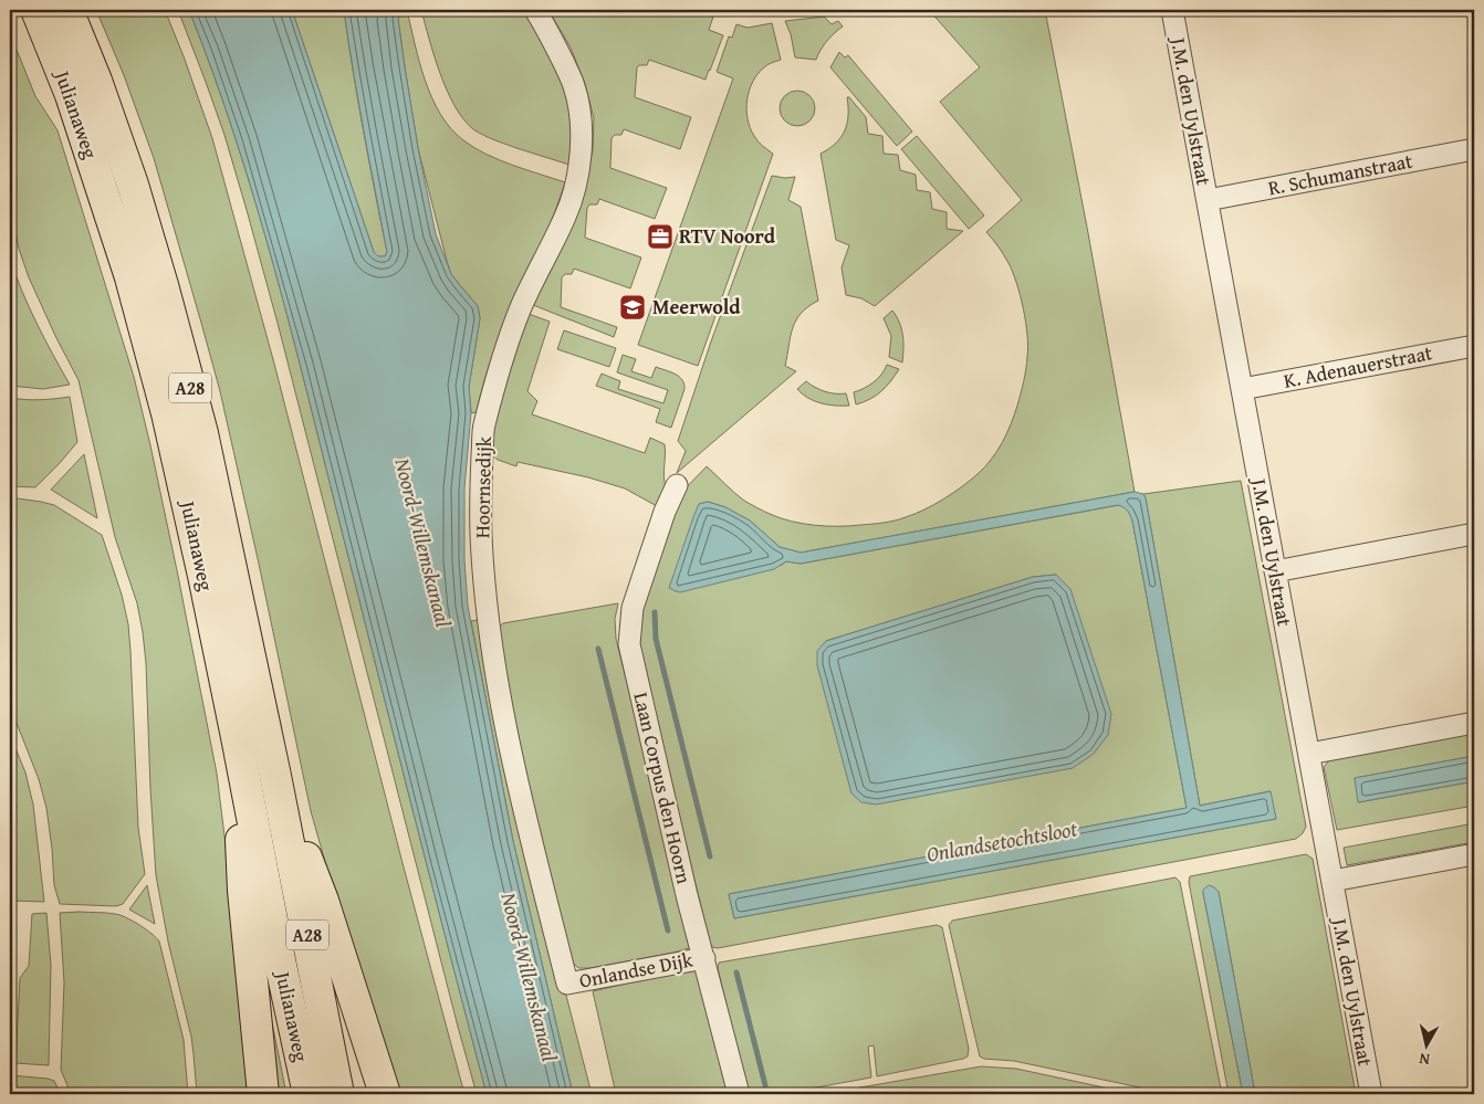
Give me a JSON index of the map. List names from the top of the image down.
{
  "streets": {
    "highway": ["Julianaweg", "A28"],
    "street": [
      "J.M. den Uylstraat",
      "R. Schumanstraat",
      "K. Adenauerstraat",
      "Hoornsedijk",
      "Laan Corpus den Hoorn",
      "Onlandse Dijk"
    ]
  },
  "crossings": [
    ["J.M. den Uylstraat", "R. Schumanstraat"],
    ["J.M. den Uylstraat", "K. Adenauerstraat"],
    ["Julianaweg", "A28"],
    ["Hoornsedijk", "Onlandse Dijk"],
    ["Laan Corpus den Hoorn", "Onlandse Dijk"]
  ],
  "water": ["Noord-Willemskanaal", "Onlandsetochtsloot"],
  "places": {
    "office": ["RTV Noord"],
    "school or university": ["Meerwold"]
  },
  "north": "bottom"
}
